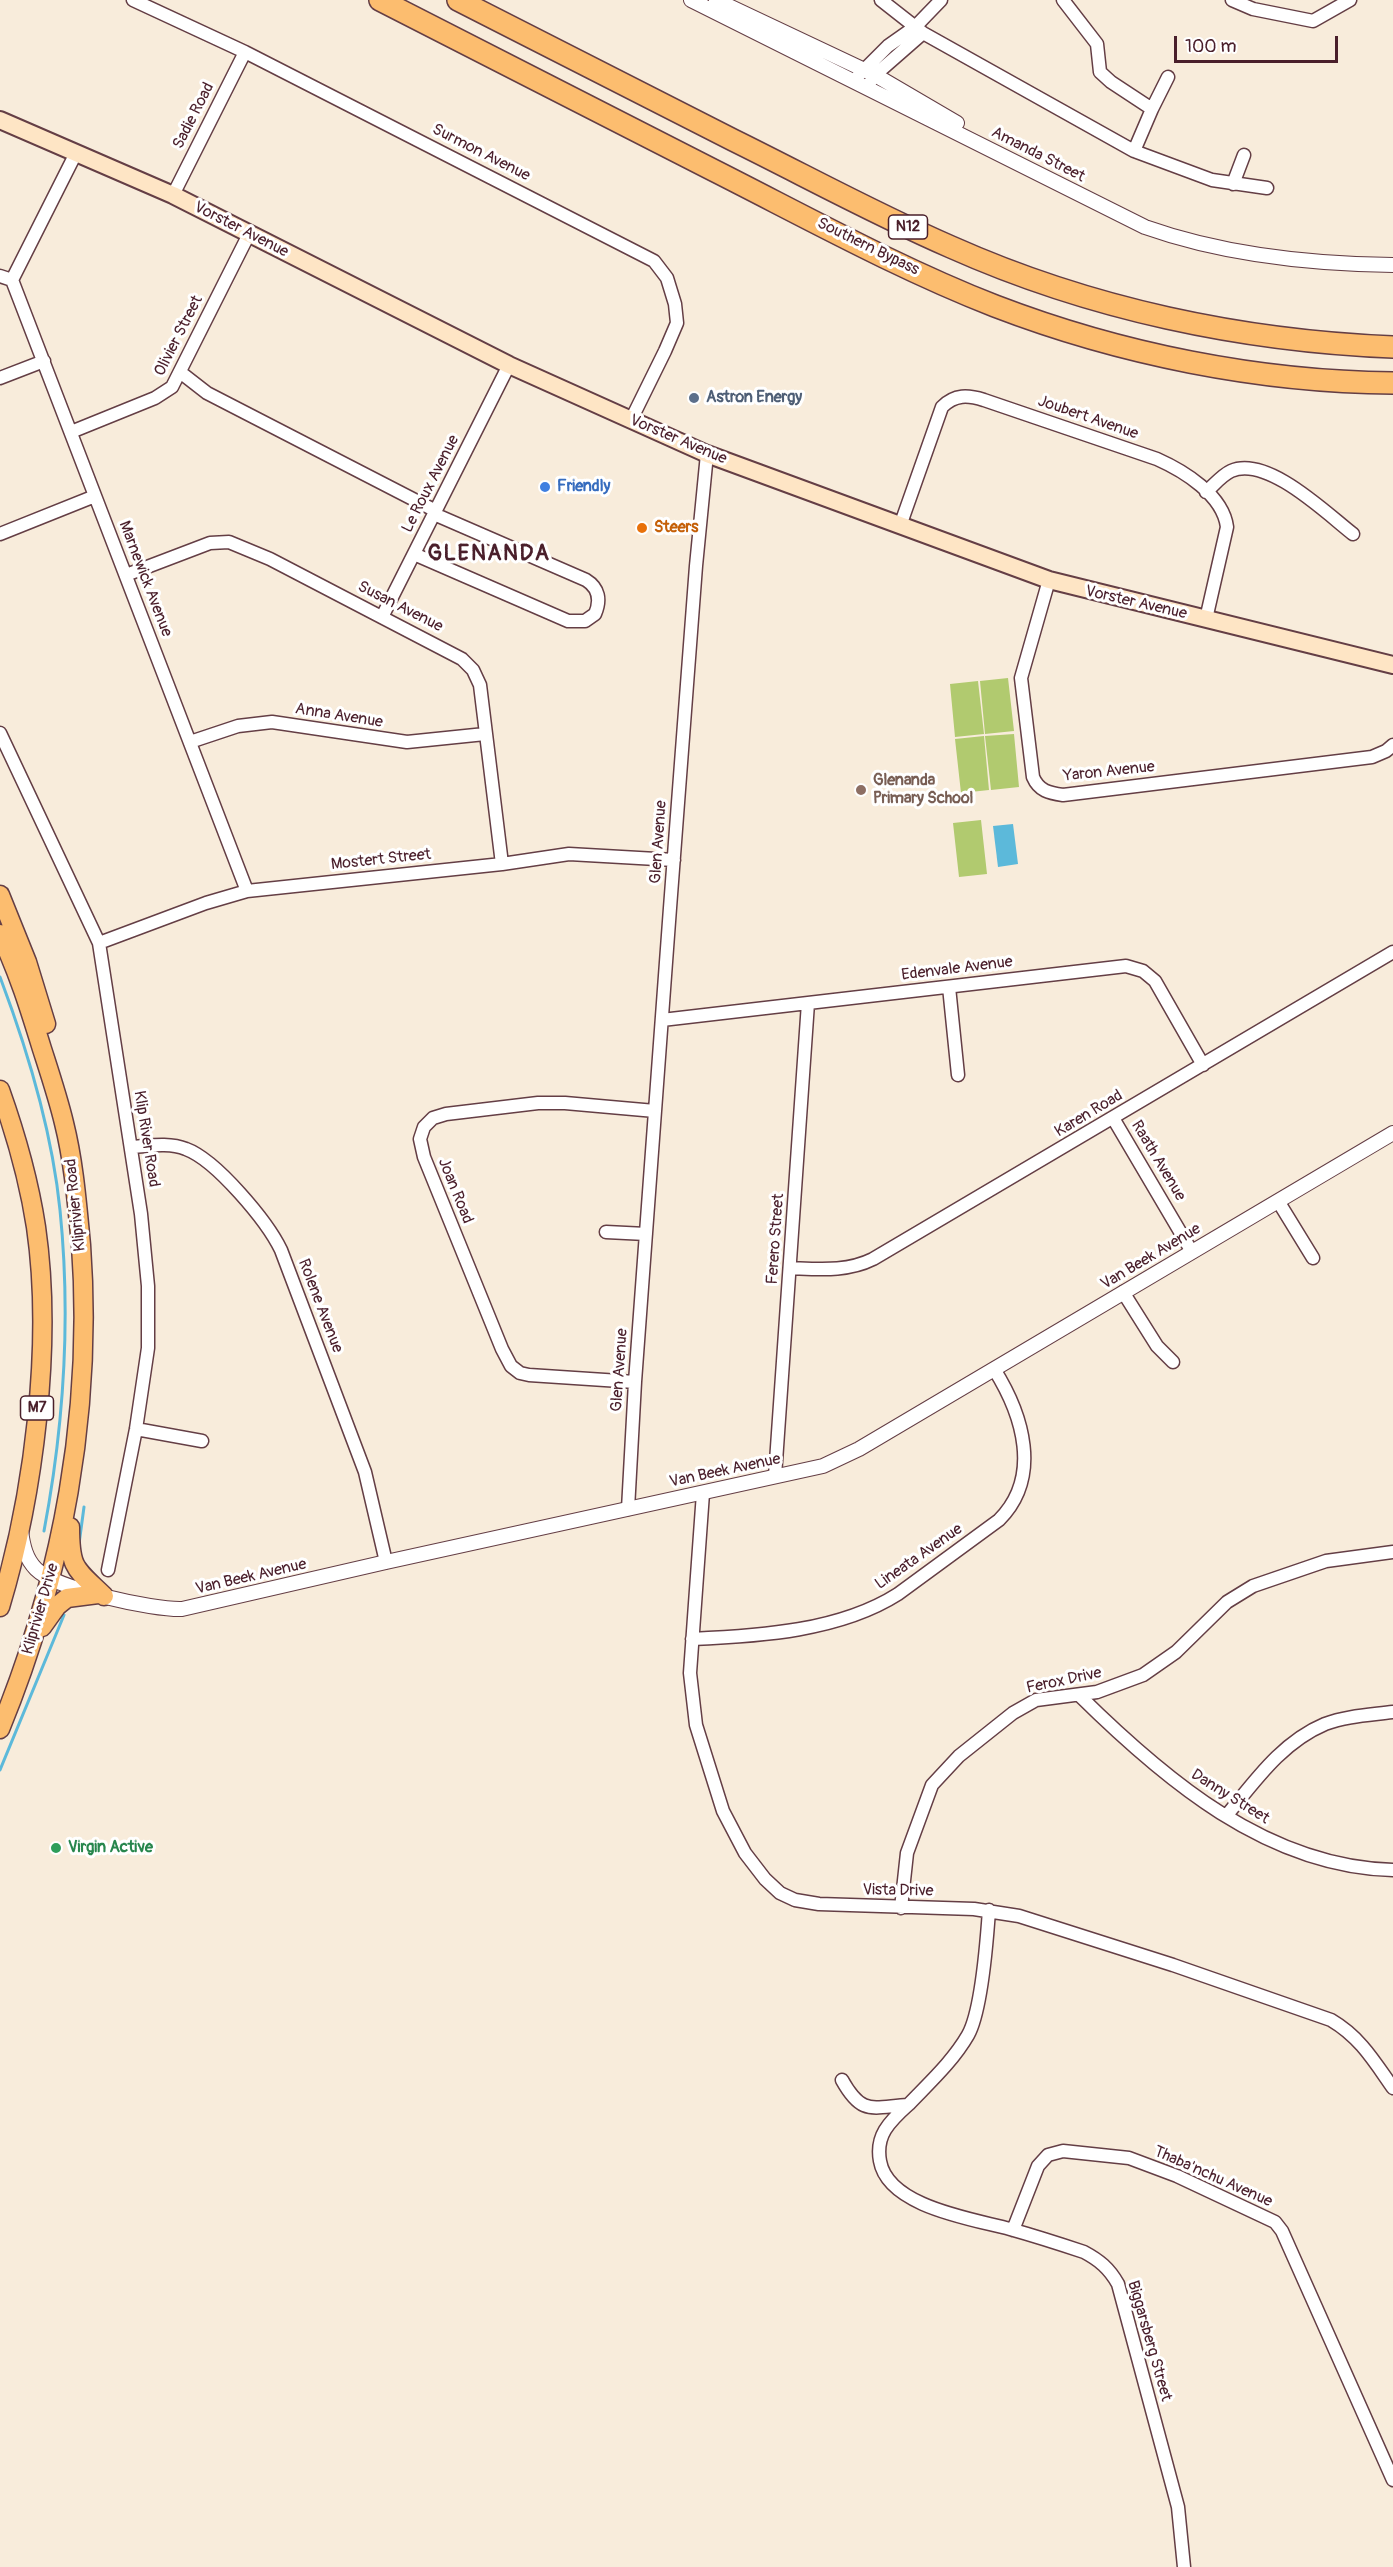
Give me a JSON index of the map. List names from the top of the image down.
{
  "streets": {
    "highway": ["N12", "Southern Bypass"],
    "main road": [
      "Vorster Avenue",
      "Kliprivier Road",
      "M7",
      "Kliprivier Drive"
    ],
    "street": [
      "Sadie Road",
      "Surmon Avenue",
      "Amanda Street",
      "Olivier Street",
      "Joubert Avenue",
      "Le Roux Avenue",
      "Marnewick Avenue",
      "Susan Avenue",
      "Anna Avenue",
      "Yaron Avenue",
      "Glen Avenue",
      "Mostert Street",
      "Edenvale Avenue",
      "Karen Road",
      "Klip River Road",
      "Raath Avenue",
      "Joan Road",
      "Ferero Street",
      "Van Beek Avenue",
      "Rolene Avenue",
      "Lineata Avenue",
      "Ferox Drive",
      "Danny Street",
      "Vista Drive",
      "Thaba'nchu Avenue",
      "Biggarsberg Street"
    ]
  },
  "crossings": [
    ["Sadie Road", "Surmon Avenue"],
    ["Sadie Road", "Vorster Avenue"],
    ["Surmon Avenue", "Vorster Avenue"],
    ["Vorster Avenue", "Olivier Street"],
    ["Vorster Avenue", "Joubert Avenue"],
    ["Vorster Avenue", "Le Roux Avenue"],
    ["Vorster Avenue", "Yaron Avenue"],
    ["Vorster Avenue", "Glen Avenue"],
    ["Olivier Street", "Marnewick Avenue"],
    ["Le Roux Avenue", "Susan Avenue"],
    ["Marnewick Avenue", "Susan Avenue"],
    ["Marnewick Avenue", "Anna Avenue"],
    ["Marnewick Avenue", "Mostert Street"],
    ["Susan Avenue", "Anna Avenue"],
    ["Susan Avenue", "Mostert Street"],
    ["Glen Avenue", "Mostert Street"],
    ["Glen Avenue", "Edenvale Avenue"],
    ["Glen Avenue", "Joan Road"],
    ["Glen Avenue", "Van Beek Avenue"],
    ["Mostert Street", "Klip River Road"],
    ["Edenvale Avenue", "Karen Road"],
    ["Edenvale Avenue", "Ferero Street"],
    ["Karen Road", "Raath Avenue"],
    ["Karen Road", "Ferero Street"],
    ["Klip River Road", "Rolene Avenue"],
    ["Raath Avenue", "Van Beek Avenue"],
    ["Kliprivier Road", "Kliprivier Drive"],
    ["Ferero Street", "Van Beek Avenue"],
    ["Van Beek Avenue", "Rolene Avenue"],
    ["Van Beek Avenue", "M7"],
    ["Van Beek Avenue", "Lineata Avenue"],
    ["Van Beek Avenue", "Kliprivier Drive"],
    ["Van Beek Avenue", "Vista Drive"],
    ["Lineata Avenue", "Vista Drive"],
    ["Ferox Drive", "Danny Street"],
    ["Ferox Drive", "Vista Drive"],
    ["Thaba'nchu Avenue", "Biggarsberg Street"]
  ],
  "districts": ["GLENANDA"],
  "places": [
    "Astron Energy",
    "Friendly",
    "Steers",
    "Glenanda Primary School",
    "Virgin Active"
  ],
  "scale_bar": "100 m"
}
